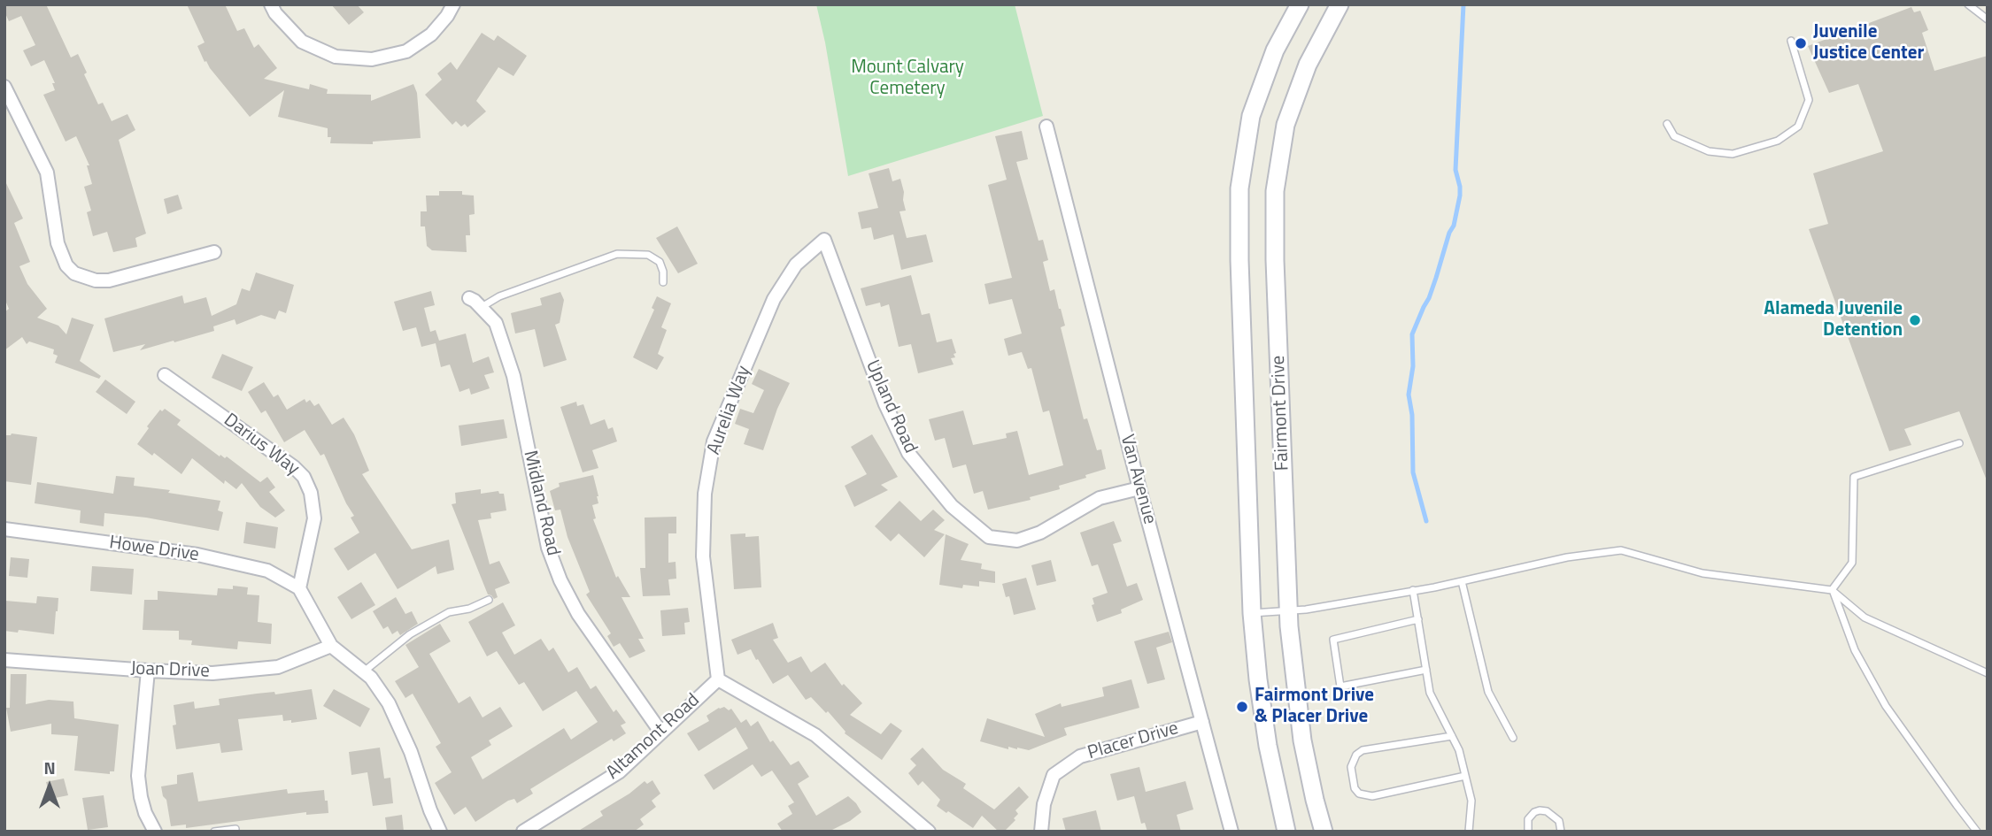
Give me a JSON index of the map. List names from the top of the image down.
{
  "streets": {
    "main road": ["Fairmont Drive"],
    "street": [
      "Upland Road",
      "Aurelia Way",
      "Darius Way",
      "Van Avenue",
      "Midland Road",
      "Howe Drive",
      "Joan Drive",
      "Altamont Road",
      "Placer Drive"
    ]
  },
  "crossings": [
    ["Upland Road", "Aurelia Way"],
    ["Upland Road", "Van Avenue"],
    ["Aurelia Way", "Altamont Road"],
    ["Darius Way", "Howe Drive"],
    ["Van Avenue", "Placer Drive"],
    ["Midland Road", "Altamont Road"]
  ],
  "parks": ["Mount Calvary Cemetery"],
  "places": ["Juvenile Justice Center", "Alameda Juvenile Detention", "Fairmont Drive & Placer Drive"],
  "north": "top"
}
